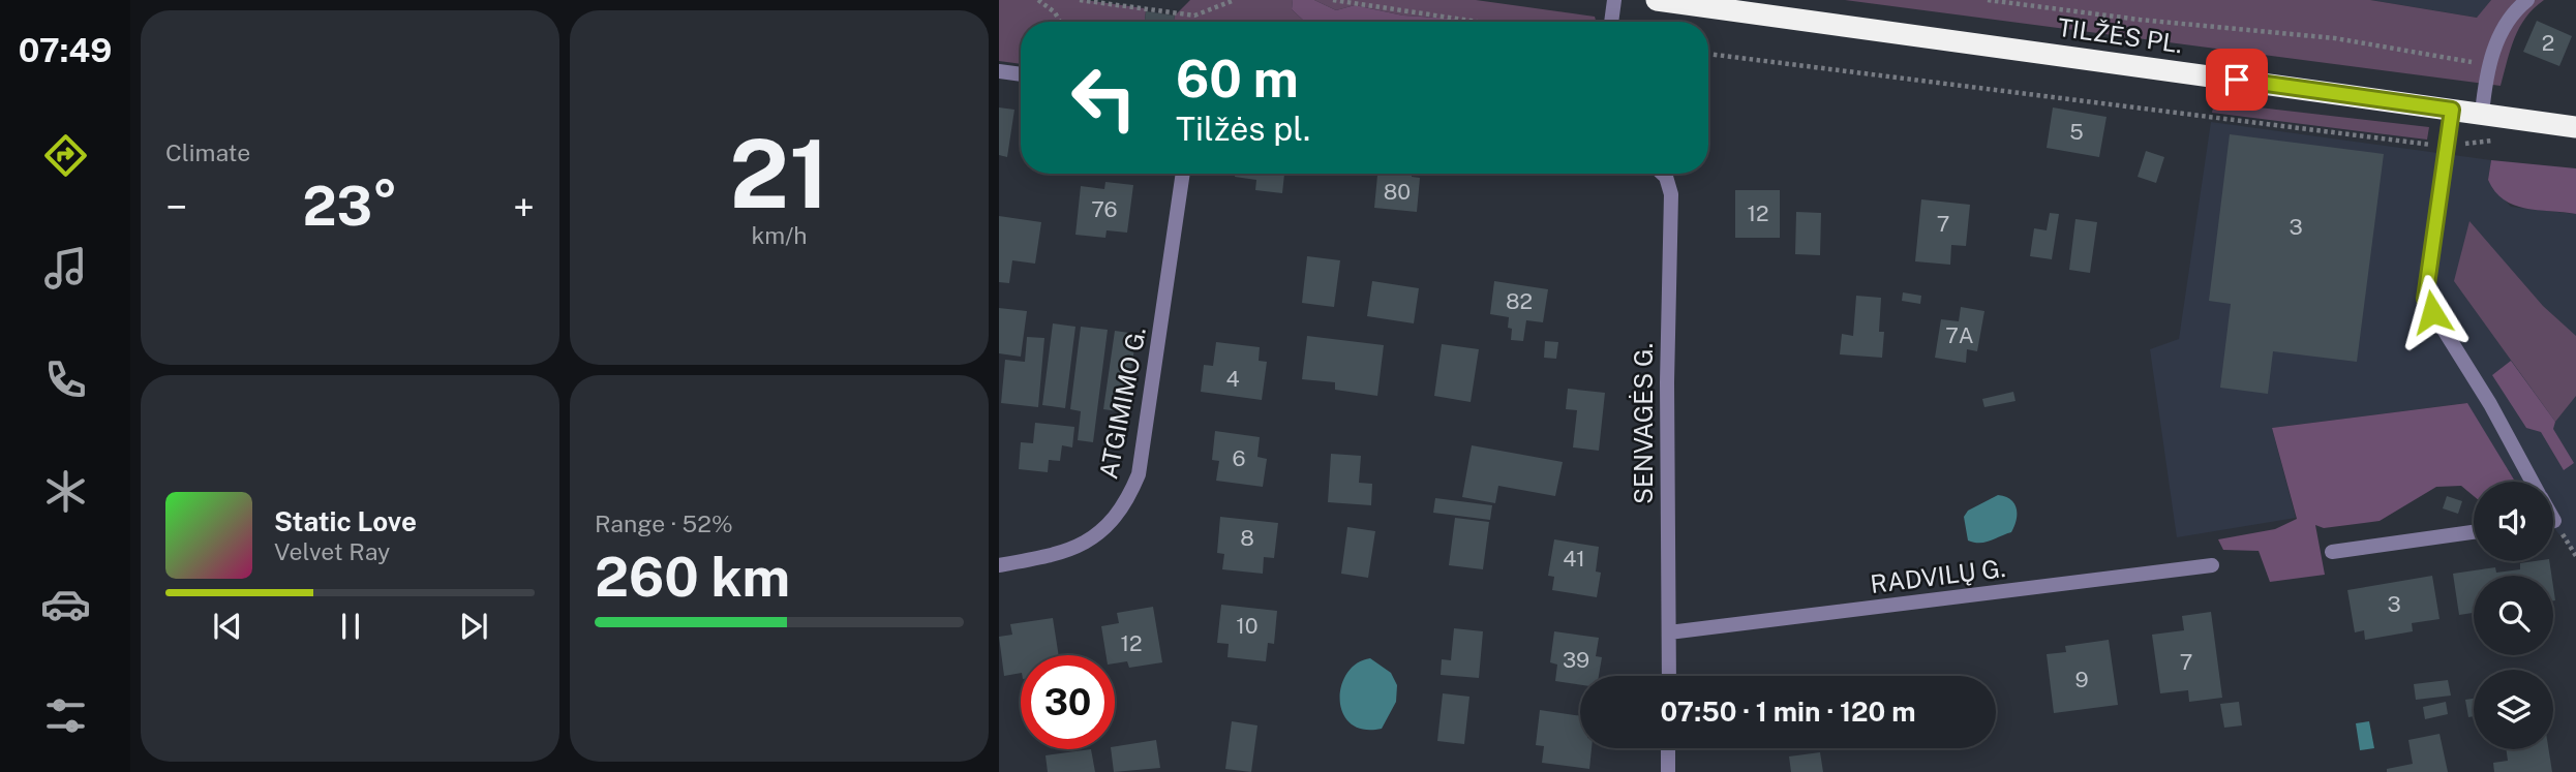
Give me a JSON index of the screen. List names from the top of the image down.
{
  "streets": {
    "highway": ["TILŽĖS PL."],
    "street": ["ATGIMIMO G.", "SENVAGĖS G.", "RADVILŲ G."]
  },
  "crossings": [
    ["SENVAGĖS G.", "RADVILŲ G."]
  ],
  "house_numbers": [
    "2",
    "5",
    "80",
    "76",
    "12",
    "7",
    "3",
    "82",
    "7A",
    "4",
    "6",
    "8",
    "41",
    "3",
    "10",
    "12",
    "39",
    "7",
    "9"
  ],
  "page": {
    "tabs": "07:49",
    "tile": [
      "Climate",
      ["21", "km/h"],
      ["Range · 52%", "260 km"]
    ],
    "turn": ["60 m", "Tilžės pl."],
    "heat": ["−", "23°", "+"],
    "song": ["Static Love", "Velvet Ray"],
    "limit": "30",
    "trip": "07:50 · 1 min · 120 m"
  }
}
